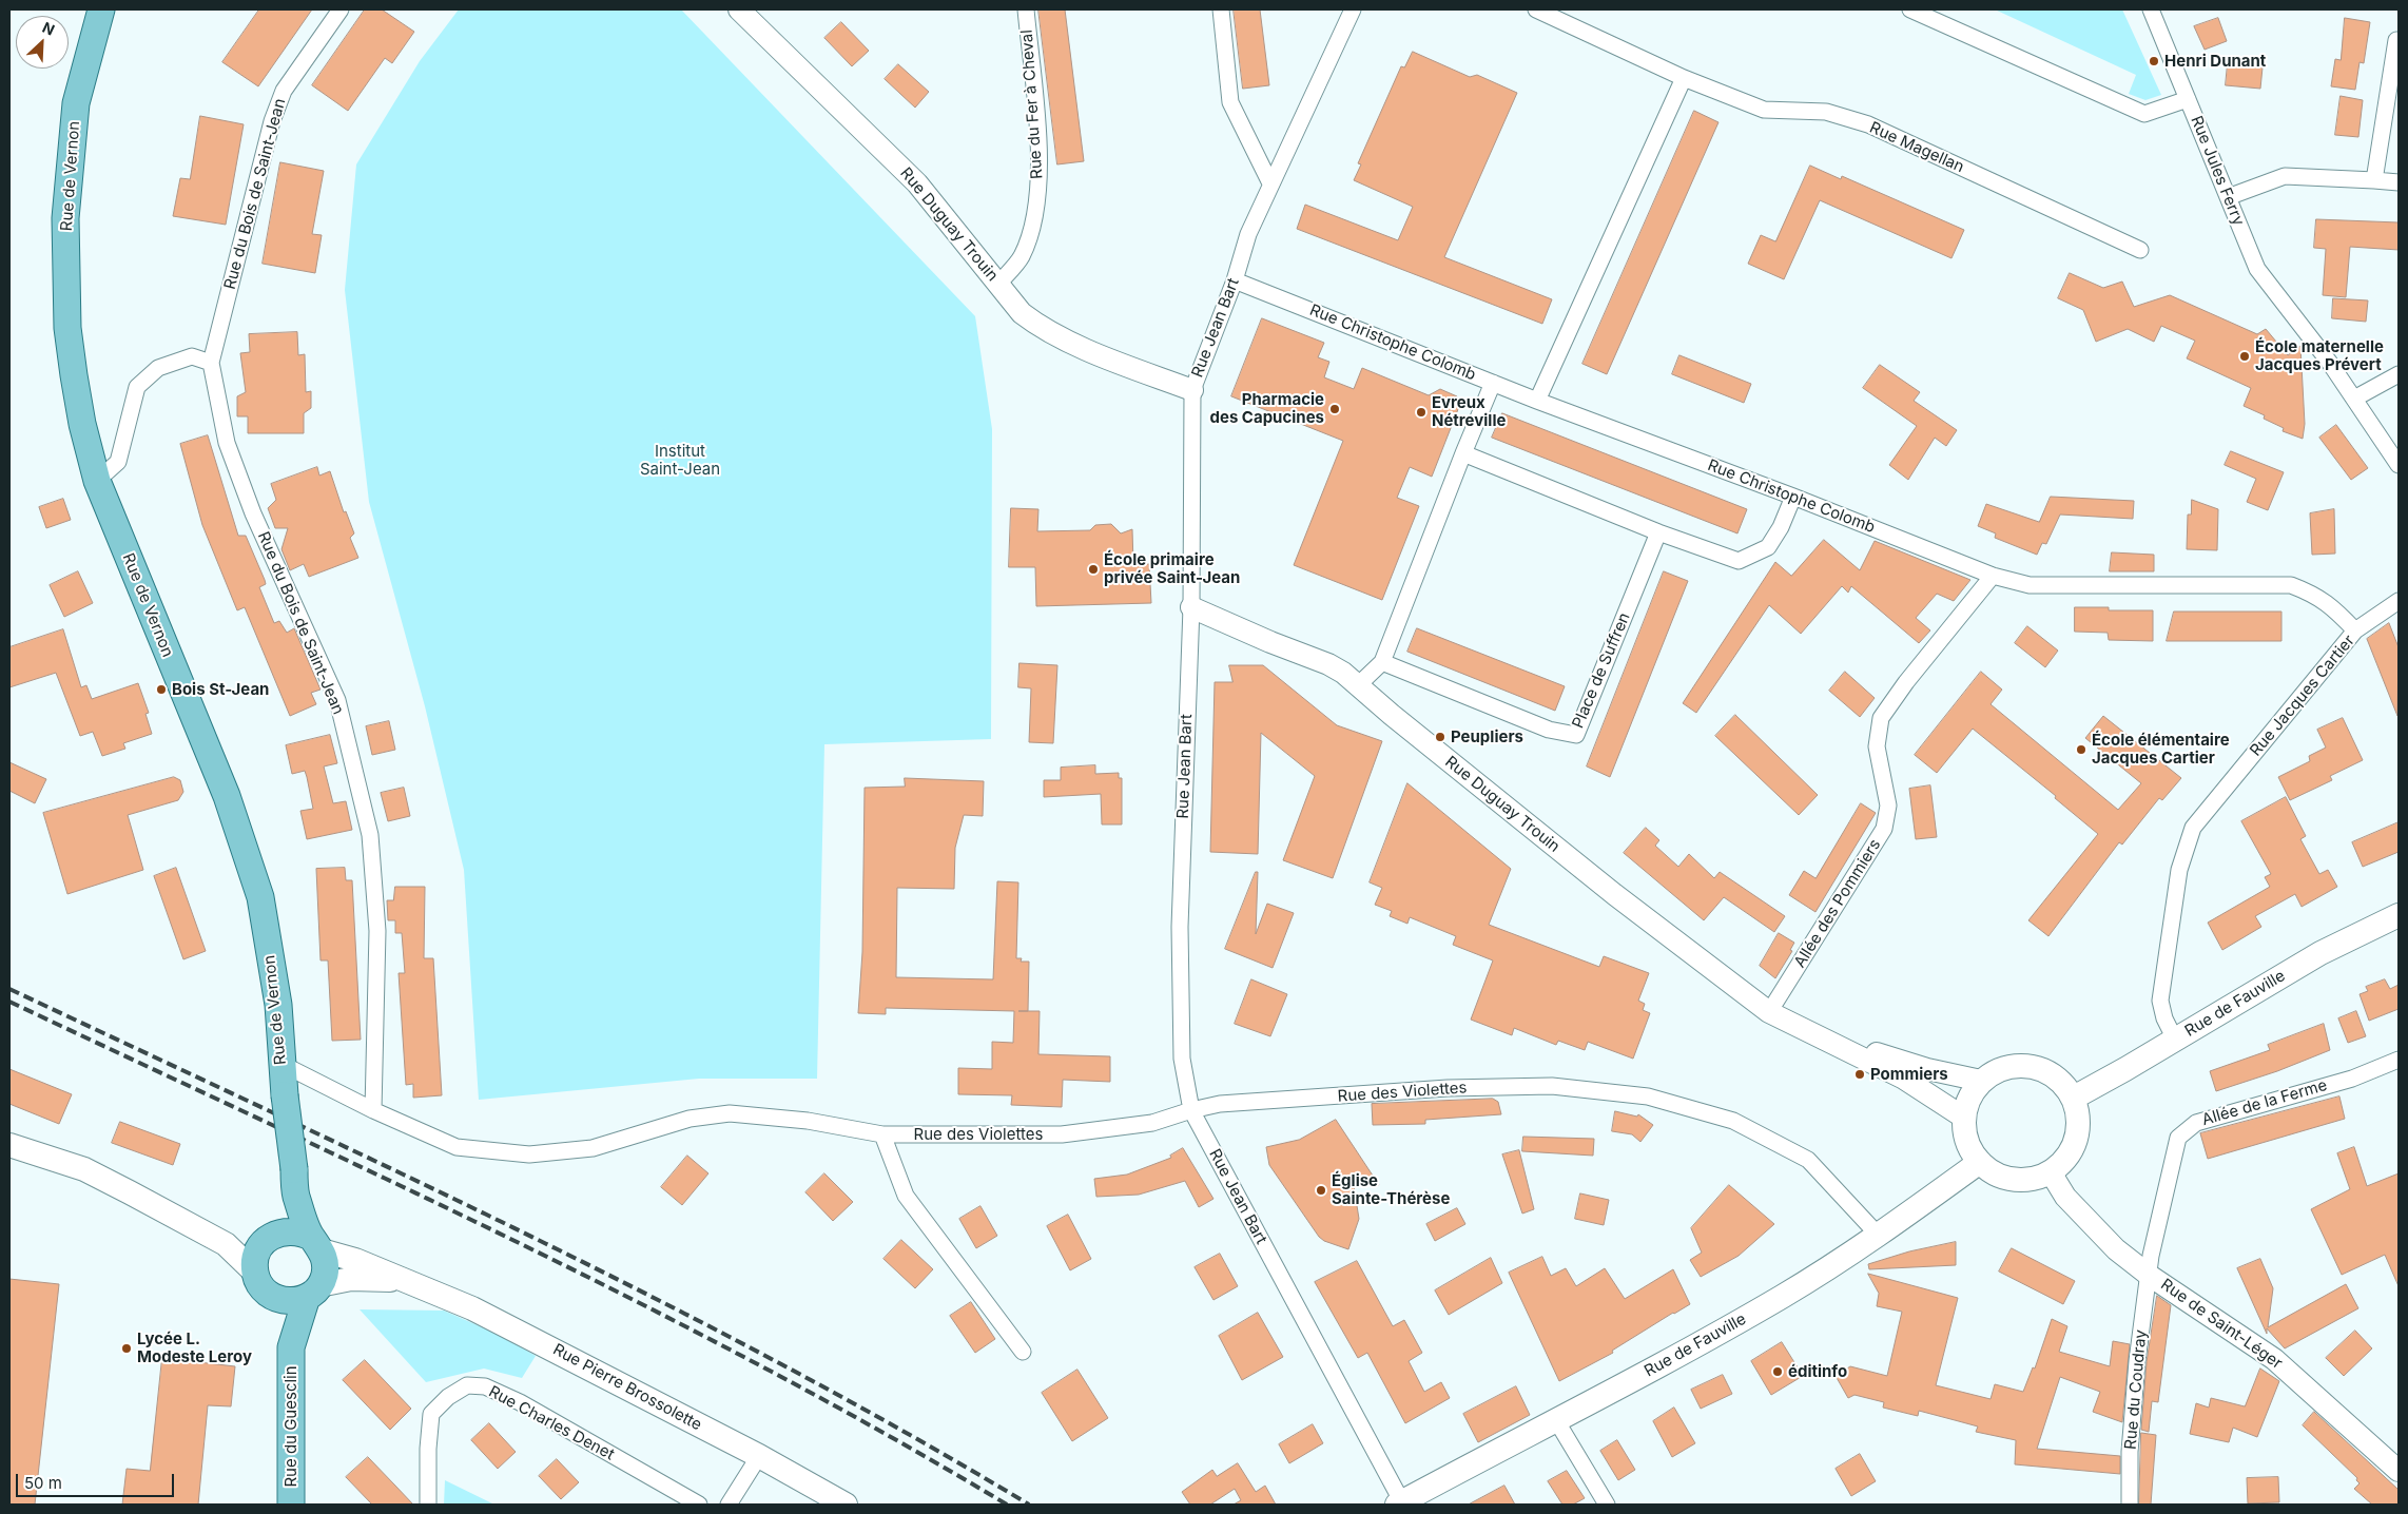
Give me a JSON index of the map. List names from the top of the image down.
{
  "streets": {
    "main road": [
      "Rue de Vernon",
      "Rue de Fauville",
      "Rue Pierre Brossolette",
      "Rue du Guesclin"
    ],
    "street": [
      "Rue du Fer à Cheval",
      "Rue Magellan",
      "Rue Jules Ferry",
      "Rue du Bois de Saint-Jean",
      "Rue Duguay Trouin",
      "Rue Jean Bart",
      "Rue Christophe Colomb",
      "Place de Suffren",
      "Rue Jacques Cartier",
      "Allée des Pommiers",
      "Rue des Violettes",
      "Allée de la Ferme",
      "Rue de Saint-Léger",
      "Rue du Coudray",
      "Rue Charles Denet"
    ]
  },
  "crossings": [
    ["Rue du Fer à Cheval", "Rue Duguay Trouin"],
    ["Rue de Vernon", "Rue des Violettes"],
    ["Rue de Vernon", "Rue Pierre Brossolette"],
    ["Rue du Bois de Saint-Jean", "Rue des Violettes"],
    ["Rue Duguay Trouin", "Rue Jean Bart"],
    ["Rue Duguay Trouin", "Allée des Pommiers"],
    ["Rue Duguay Trouin", "Rue de Fauville"],
    ["Rue Duguay Trouin", "Rue de Saint-Léger"],
    ["Rue Jean Bart", "Rue Christophe Colomb"],
    ["Rue Jean Bart", "Rue de Fauville"],
    ["Rue Jean Bart", "Rue des Violettes"],
    ["Rue Christophe Colomb", "Rue Jacques Cartier"],
    ["Rue Christophe Colomb", "Allée des Pommiers"],
    ["Rue Jacques Cartier", "Rue de Fauville"],
    ["Rue de Fauville", "Rue des Violettes"],
    ["Rue de Fauville", "Rue de Saint-Léger"],
    ["Allée de la Ferme", "Rue de Saint-Léger"],
    ["Allée de la Ferme", "Rue du Coudray"],
    ["Rue de Saint-Léger", "Rue du Coudray"]
  ],
  "parks": ["Institut Saint-Jean"],
  "places": [
    "Henri Dunant",
    "École maternelle Jacques Prévert",
    "Pharmacie des Capucines",
    "Evreux Nétreville",
    "École primaire privée Saint-Jean",
    "Bois St-Jean",
    "Peupliers",
    "École élémentaire Jacques Cartier",
    "Pommiers",
    "Église Sainte-Thérèse",
    "Lycée L. Modeste Leroy",
    "éditinfo"
  ],
  "scale_bar": "50 m",
  "north": "top right"
}
